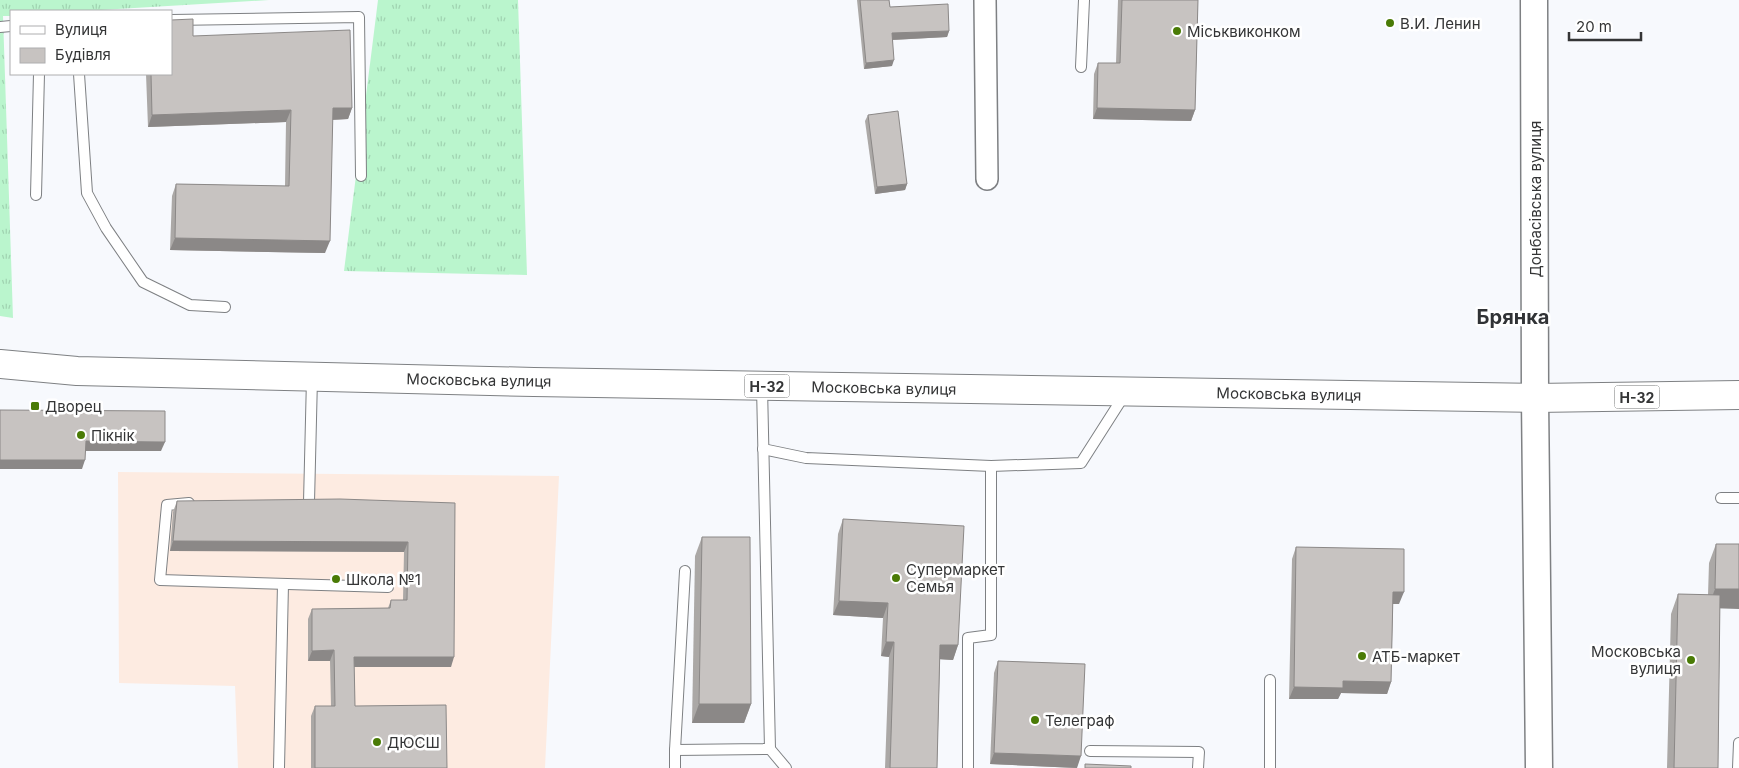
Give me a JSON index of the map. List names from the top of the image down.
{
  "streets": {
    "main road": ["Московська вулиця", "Н-32"],
    "street": ["Донбасівська вулиця"]
  },
  "crossings": [
    ["Донбасівська вулиця", "Московська вулиця"]
  ],
  "districts": ["Брянка"],
  "places": {
    "other": [
      "В.И. Ленин",
      "Міськвиконком",
      "Пікнік",
      "Супермаркет Семья",
      "Школа №1",
      "АТБ-маркет",
      "Московська вулиця",
      "Телеграф",
      "ДЮСШ"
    ],
    "transit": ["Дворец"]
  },
  "legend": ["Вулиця", "Будівля"],
  "scale_bar": "20 m"
}
